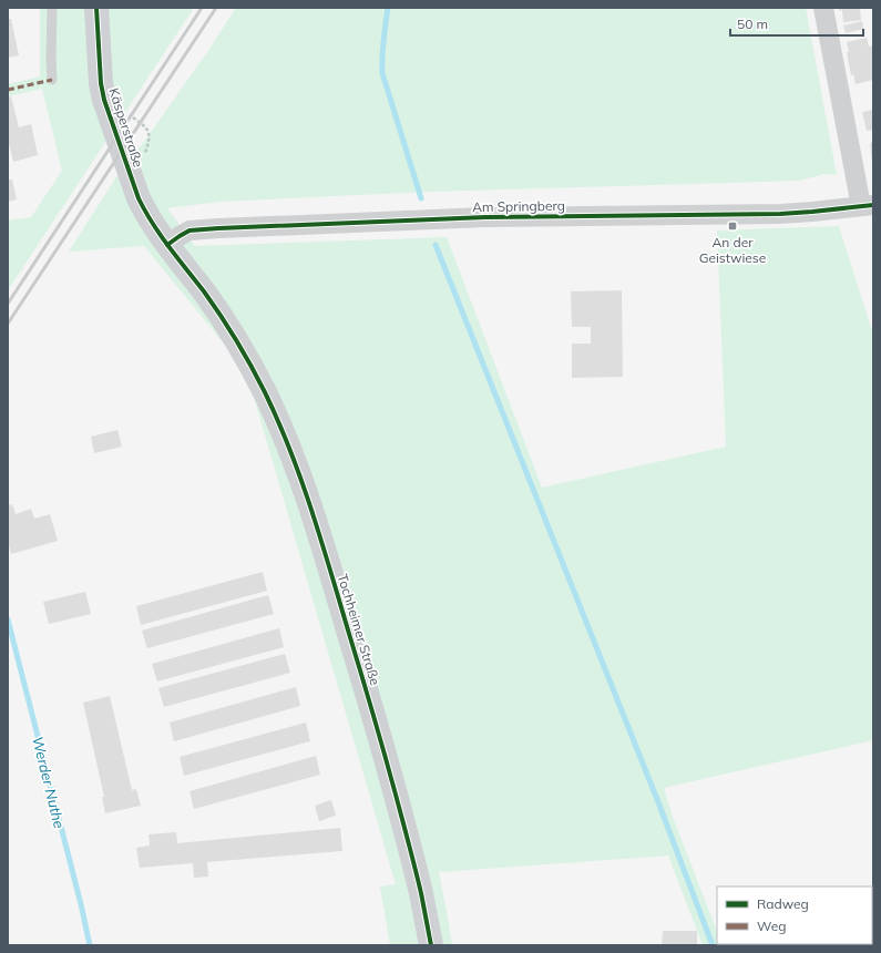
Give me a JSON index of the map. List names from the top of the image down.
{
  "streets": {
    "main road": ["Käsperstraße", "Tochheimer Straße"],
    "street": ["Am Springberg"]
  },
  "crossings": [
    ["Käsperstraße", "Am Springberg"],
    ["Käsperstraße", "Tochheimer Straße"]
  ],
  "water": ["Werder Nuthe"],
  "places": {
    "transit": ["An der Geistwiese"]
  },
  "legend": ["Radweg", "Weg"],
  "scale_bar": "50 m"
}
